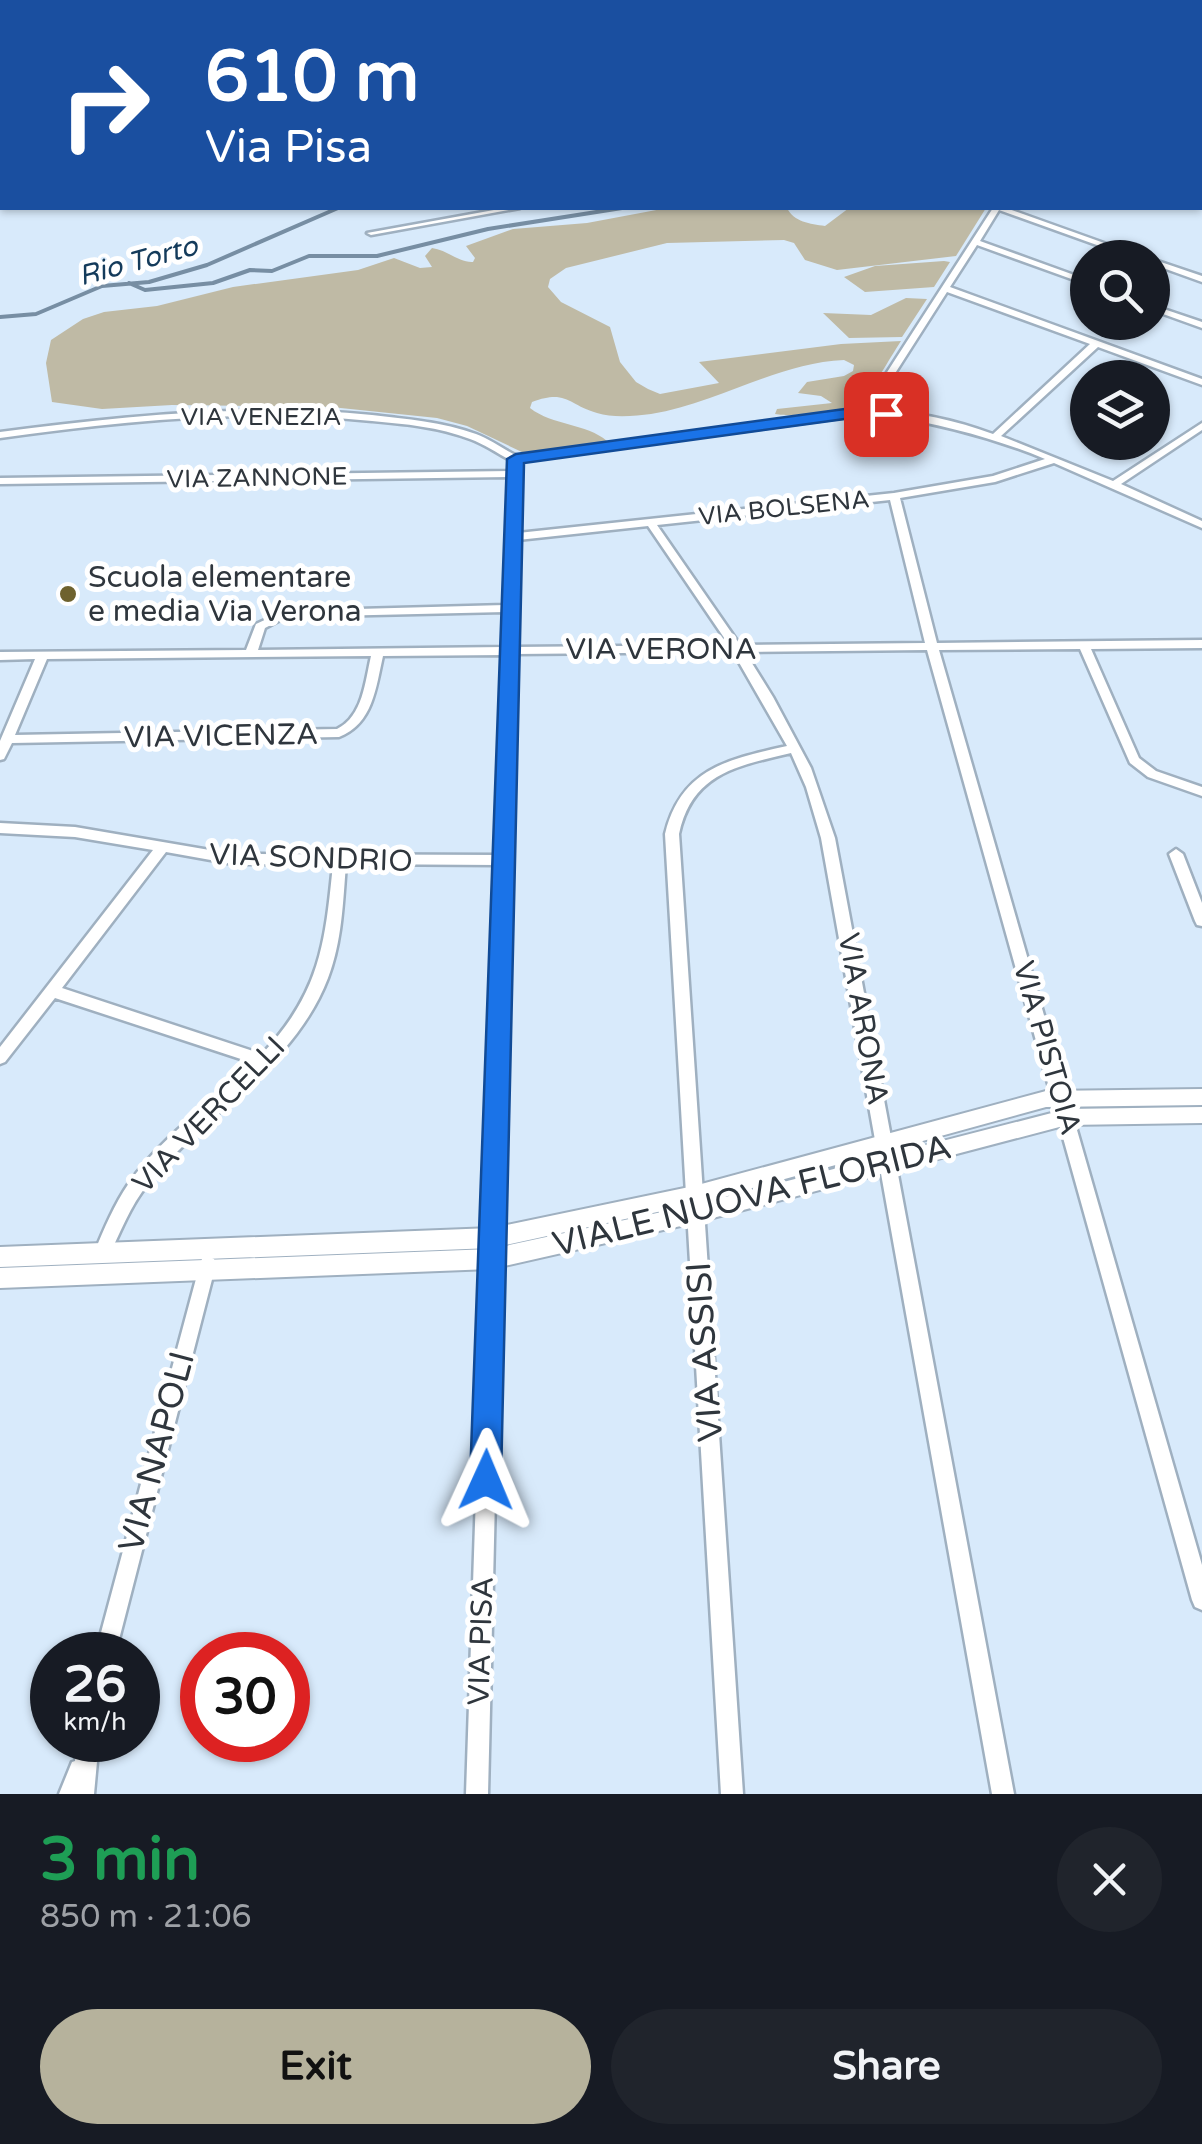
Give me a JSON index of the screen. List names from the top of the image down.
{
  "streets": {
    "street": [
      "VIA VENEZIA",
      "VIA ZANNONE",
      "VIA BOLSENA",
      "VIA VERONA",
      "VIA VICENZA",
      "VIA SONDRIO",
      "VIA ARONA",
      "VIA PISTOIA",
      "VIA VERCELLI",
      "VIALE NUOVA FLORIDA",
      "VIA ASSISI",
      "VIA NAPOLI",
      "VIA PISA"
    ]
  },
  "crossings": [
    ["VIA VENEZIA", "VIA ZANNONE"],
    ["VIA VENEZIA", "VIA PISA"],
    ["VIA ZANNONE", "VIA PISA"],
    ["VIA BOLSENA", "VIA ARONA"],
    ["VIA BOLSENA", "VIA PISTOIA"],
    ["VIA BOLSENA", "VIA PISA"],
    ["VIA VERONA", "VIA VICENZA"],
    ["VIA VERONA", "VIA ARONA"],
    ["VIA VERONA", "VIA PISTOIA"],
    ["VIA VERONA", "VIA PISA"],
    ["VIA SONDRIO", "VIA VERCELLI"],
    ["VIA SONDRIO", "VIA PISA"],
    ["VIA ARONA", "VIALE NUOVA FLORIDA"],
    ["VIA ARONA", "VIA ASSISI"],
    ["VIA PISTOIA", "VIALE NUOVA FLORIDA"],
    ["VIA VERCELLI", "VIALE NUOVA FLORIDA"],
    ["VIALE NUOVA FLORIDA", "VIA ASSISI"],
    ["VIALE NUOVA FLORIDA", "VIA NAPOLI"],
    ["VIALE NUOVA FLORIDA", "VIA PISA"]
  ],
  "water": ["Rio Torto"],
  "places": ["Scuola elementare e media Via Verona"],
  "page": {
    "turn": ["610 m", "Via Pisa"],
    "speed": "26 km/h",
    "limit": "30",
    "heading": ["3 min", "850 m · 21:06"],
    "buttons": ["Exit", "Share"]
  }
}
